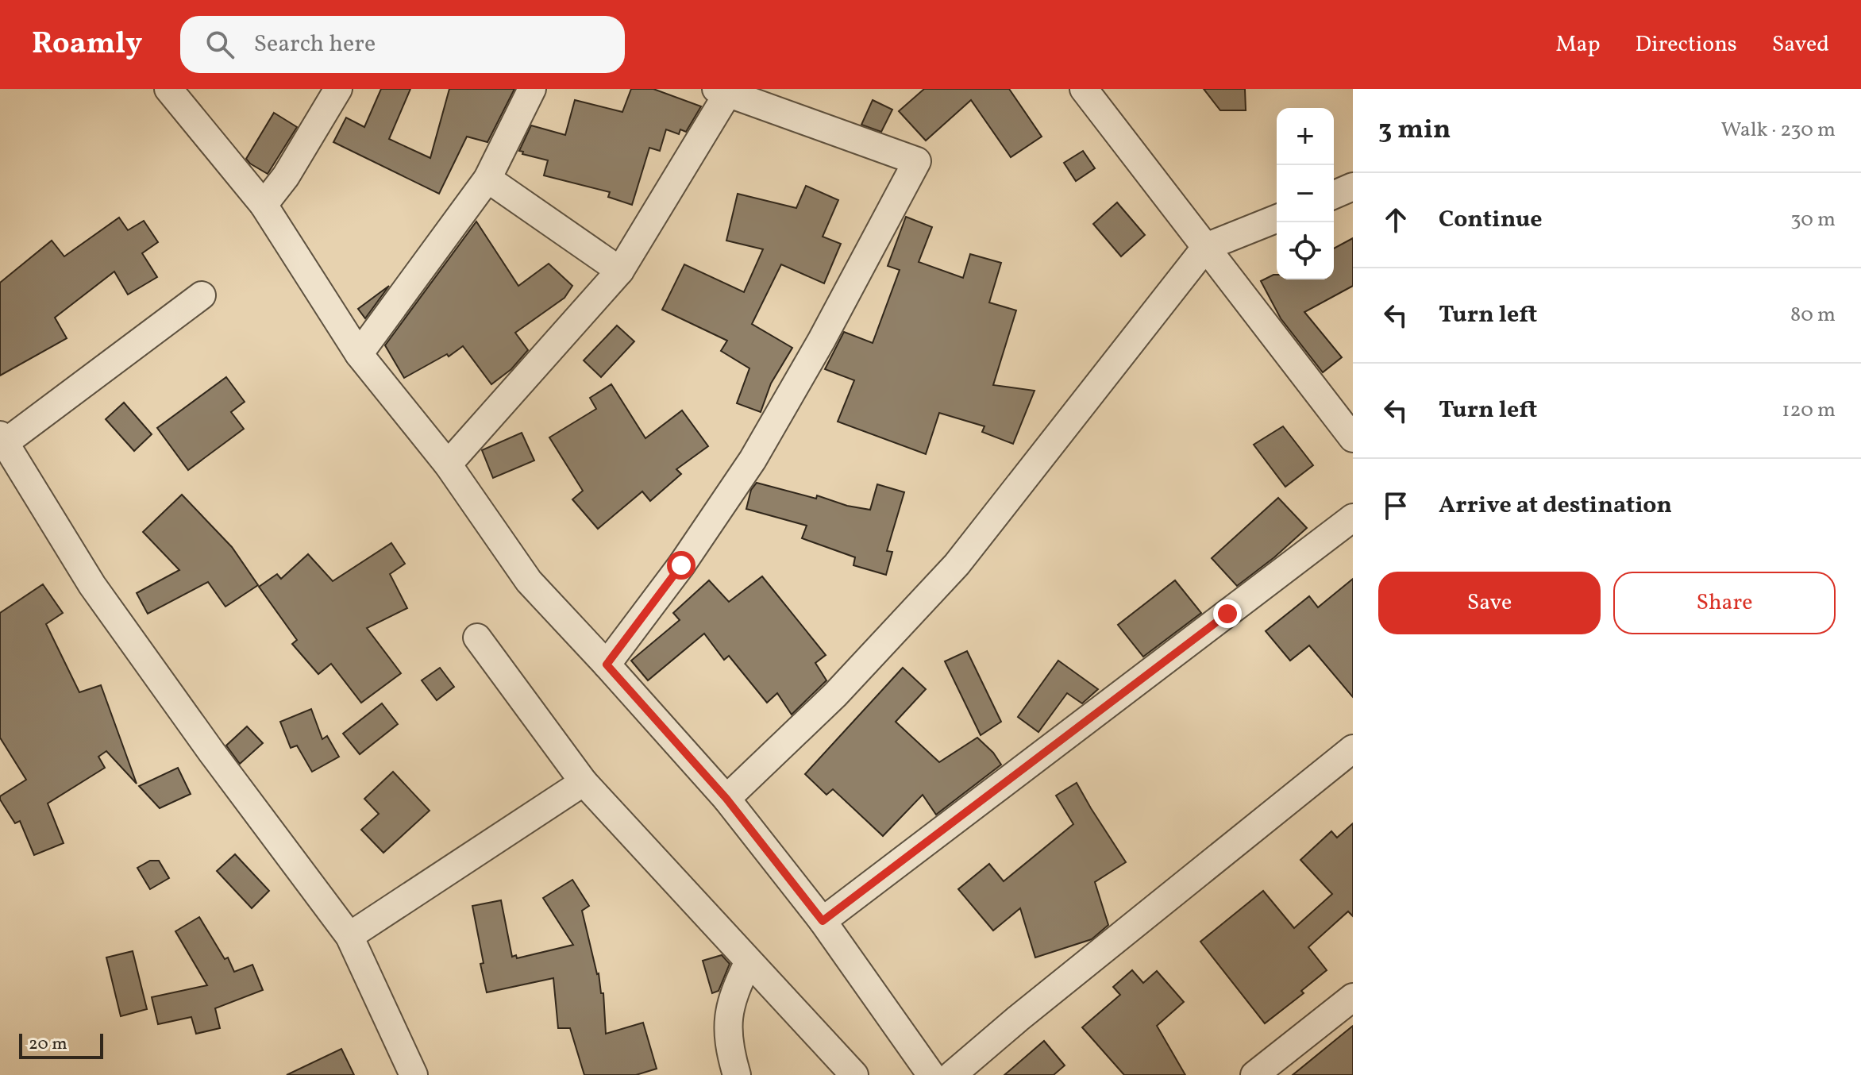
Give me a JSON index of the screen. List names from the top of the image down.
{
  "scale_bar": "20 m",
  "page": {
    "header": "Roamly",
    "search": "Search here",
    "nav": ["Map", "Directions", "Saved"],
    "heading": ["3 min", "Walk · 230 m"],
    "map_buttons": ["+", "−"],
    "list": [
      ["Continue", "30 m"],
      ["Turn left", "80 m"],
      ["Turn left", "120 m"],
      "Arrive at destination"
    ],
    "buttons": ["Save", "Share"],
    "scale": "20 m"
  }
}
